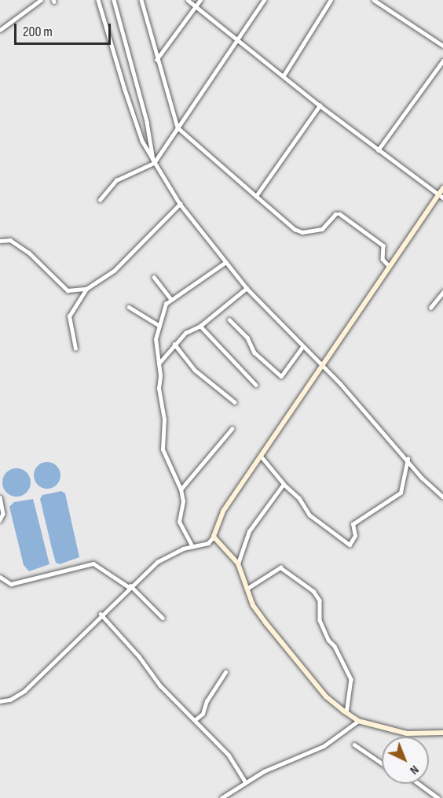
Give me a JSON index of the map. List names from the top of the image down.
{
  "scale_bar": "200 m",
  "north": "bottom right"
}
